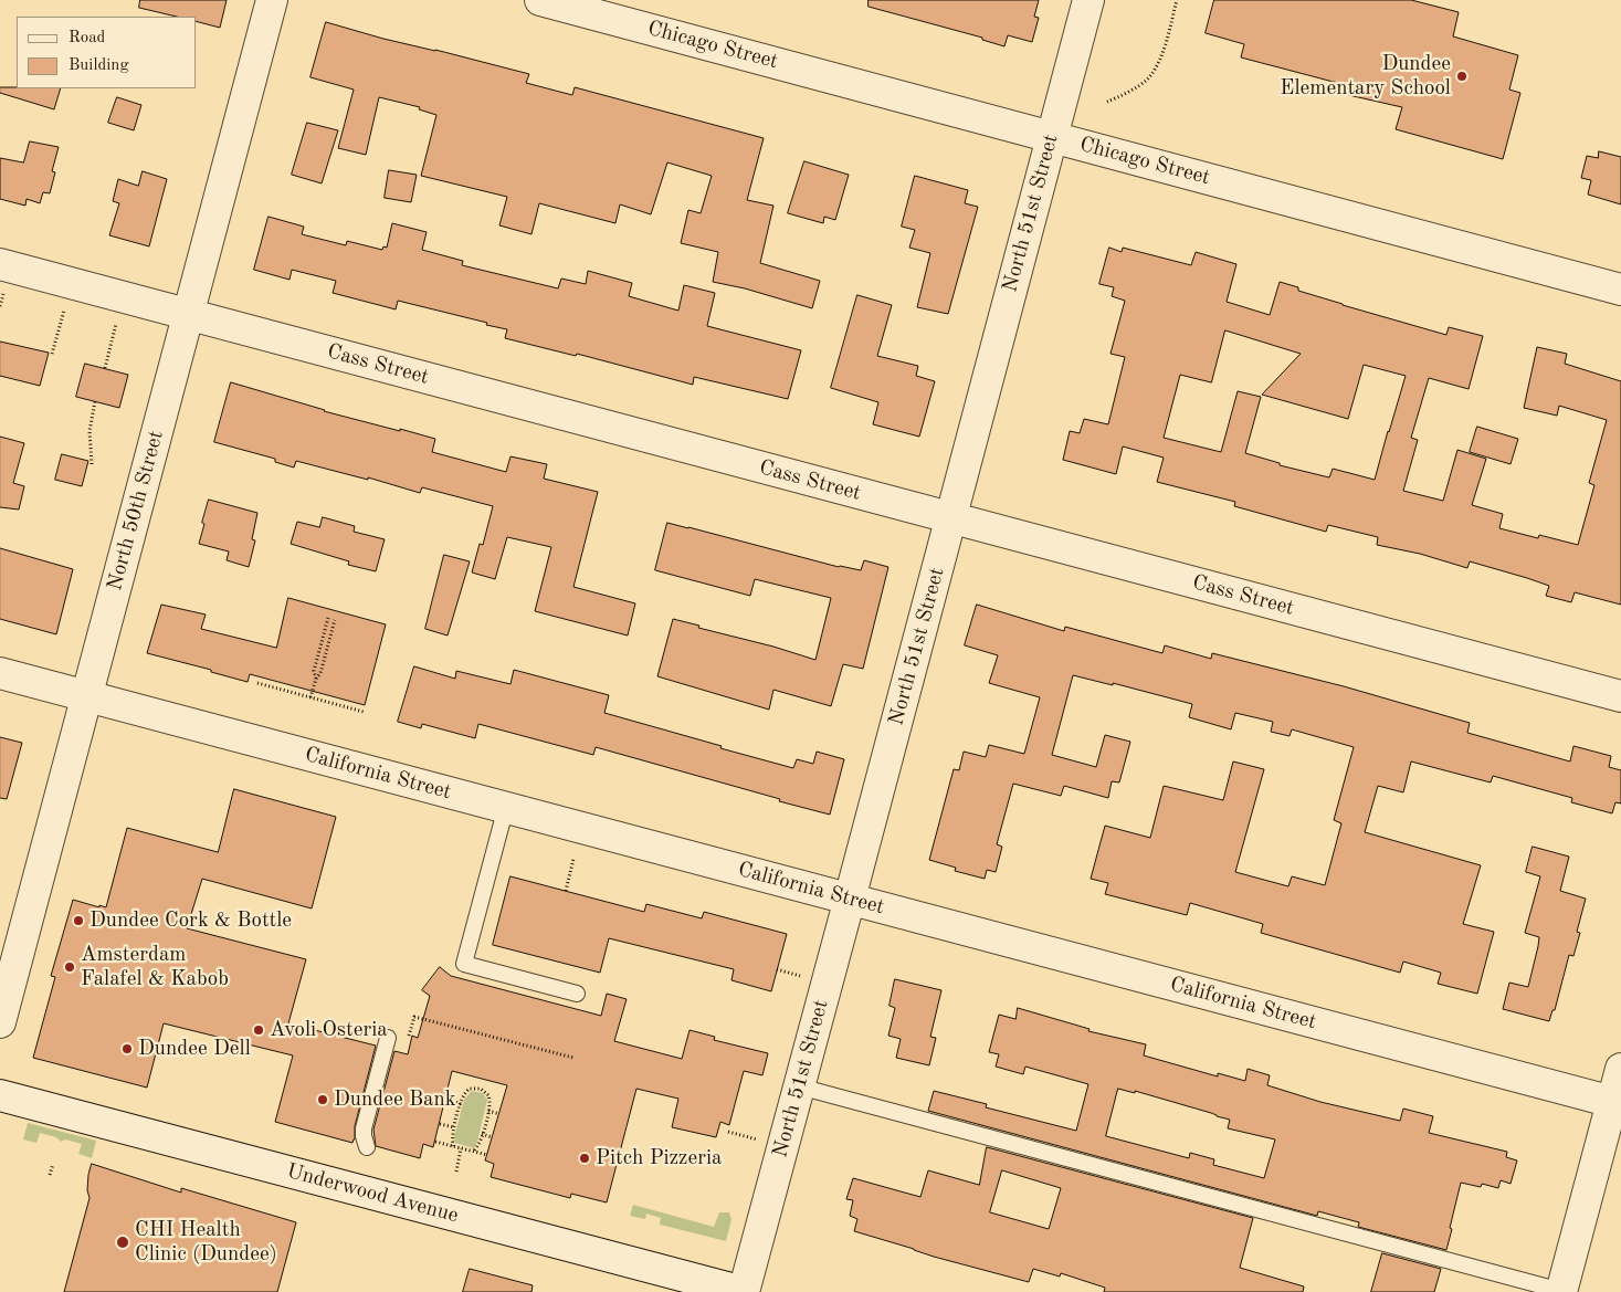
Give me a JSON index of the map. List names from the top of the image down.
{
  "streets": {
    "street": [
      "Chicago Street",
      "North 51st Street",
      "Cass Street",
      "North 50th Street",
      "California Street",
      "Underwood Avenue"
    ]
  },
  "crossings": [
    ["Chicago Street", "North 51st Street"],
    ["North 51st Street", "Cass Street"],
    ["North 51st Street", "California Street"],
    ["North 51st Street", "Underwood Avenue"],
    ["Cass Street", "North 50th Street"],
    ["North 50th Street", "California Street"]
  ],
  "places": [
    "Dundee Elementary School",
    "Dundee Cork & Bottle",
    "Amsterdam Falafel & Kabob",
    "Avoli Osteria",
    "Dundee Dell",
    "Dundee Bank",
    "Pitch Pizzeria",
    "CHI Health Clinic (Dundee)"
  ],
  "legend": ["Road", "Building"]
}
